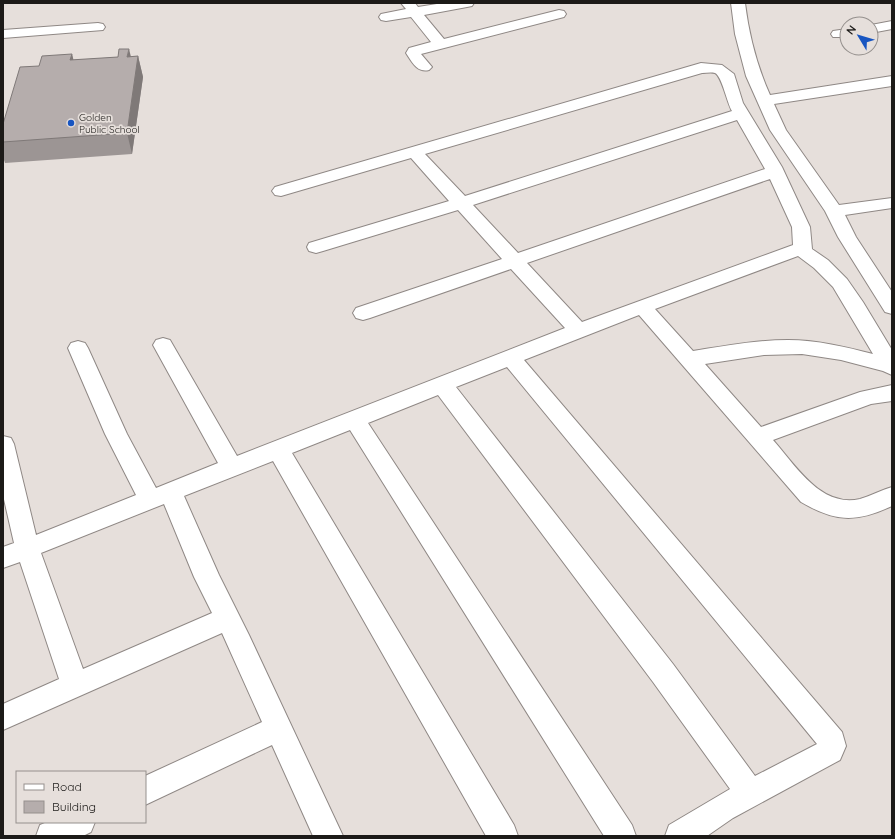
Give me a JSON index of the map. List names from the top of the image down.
{
  "places": ["Golden Public School"],
  "legend": ["Road", "Building"],
  "north": "top left"
}
